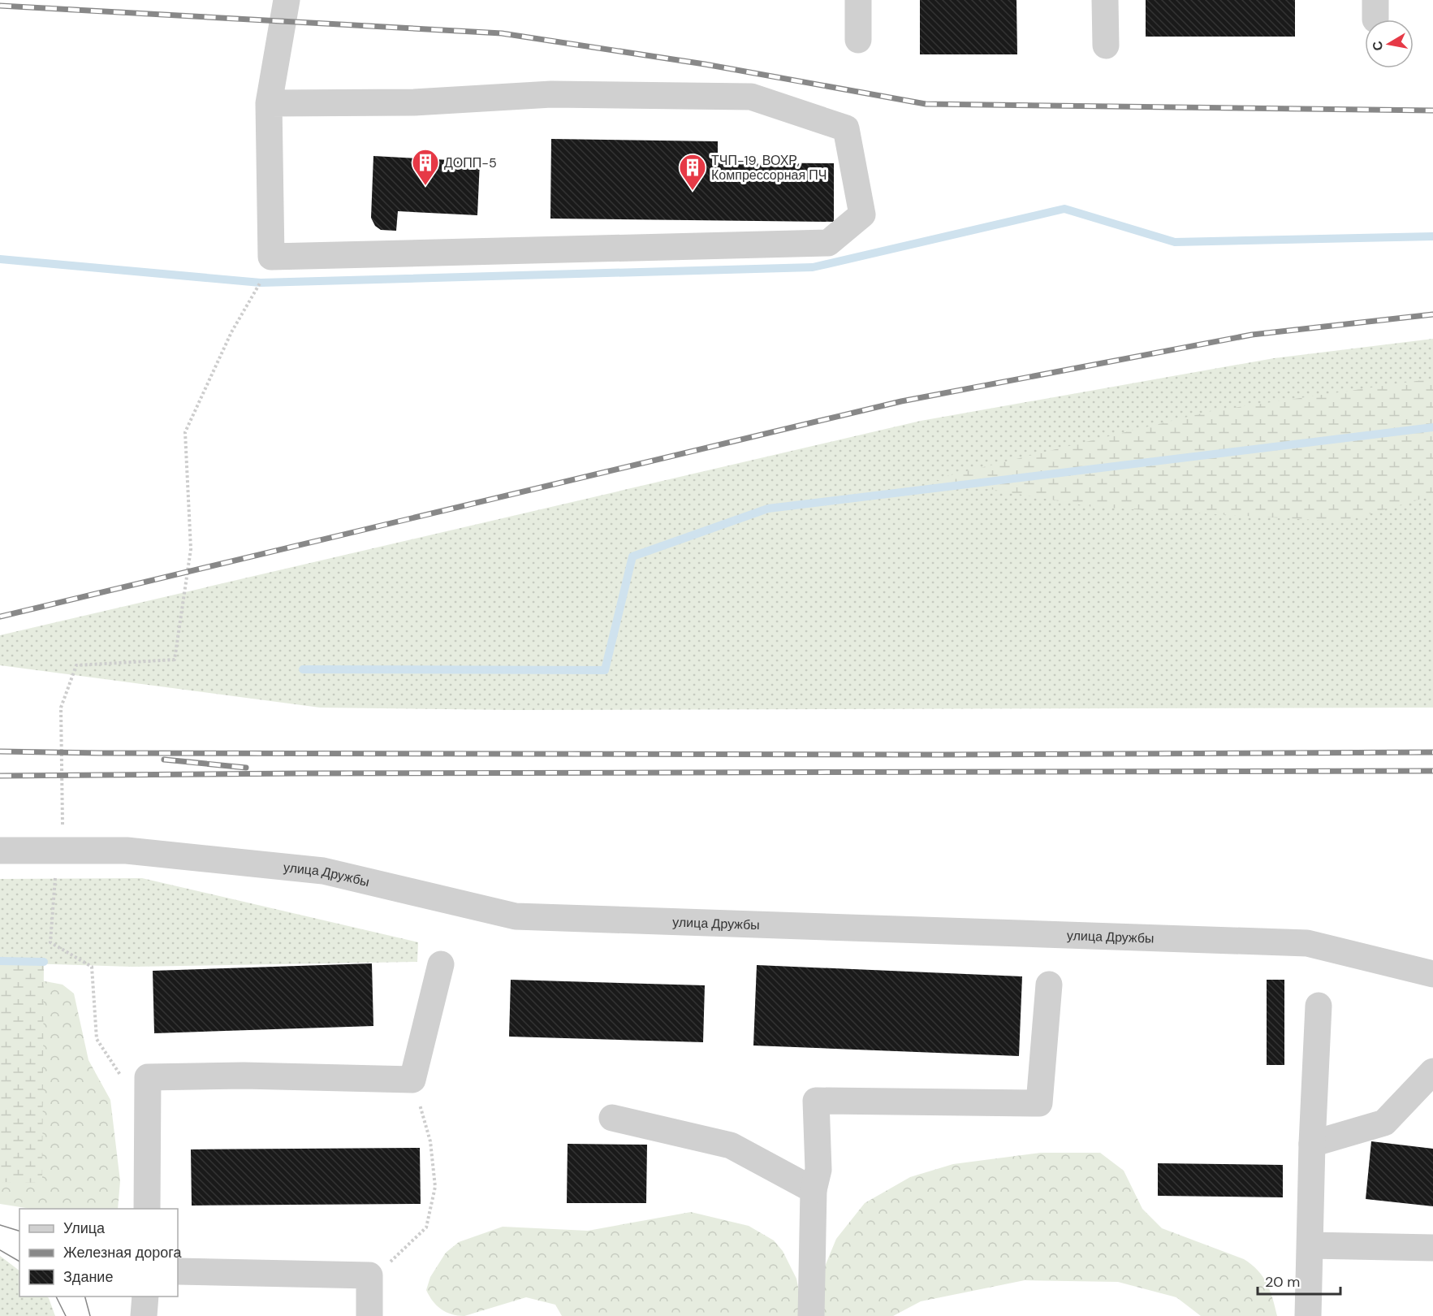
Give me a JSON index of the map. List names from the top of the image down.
{
  "streets": {
    "street": ["улица Дружбы"]
  },
  "places": {
    "building": ["ДОПП-5", "ТЧП-19, ВОХР, Компрессорная ПЧ"]
  },
  "legend": ["Улица", "Железная дорога", "Здание"],
  "scale_bar": "20 m",
  "north": "left"
}
